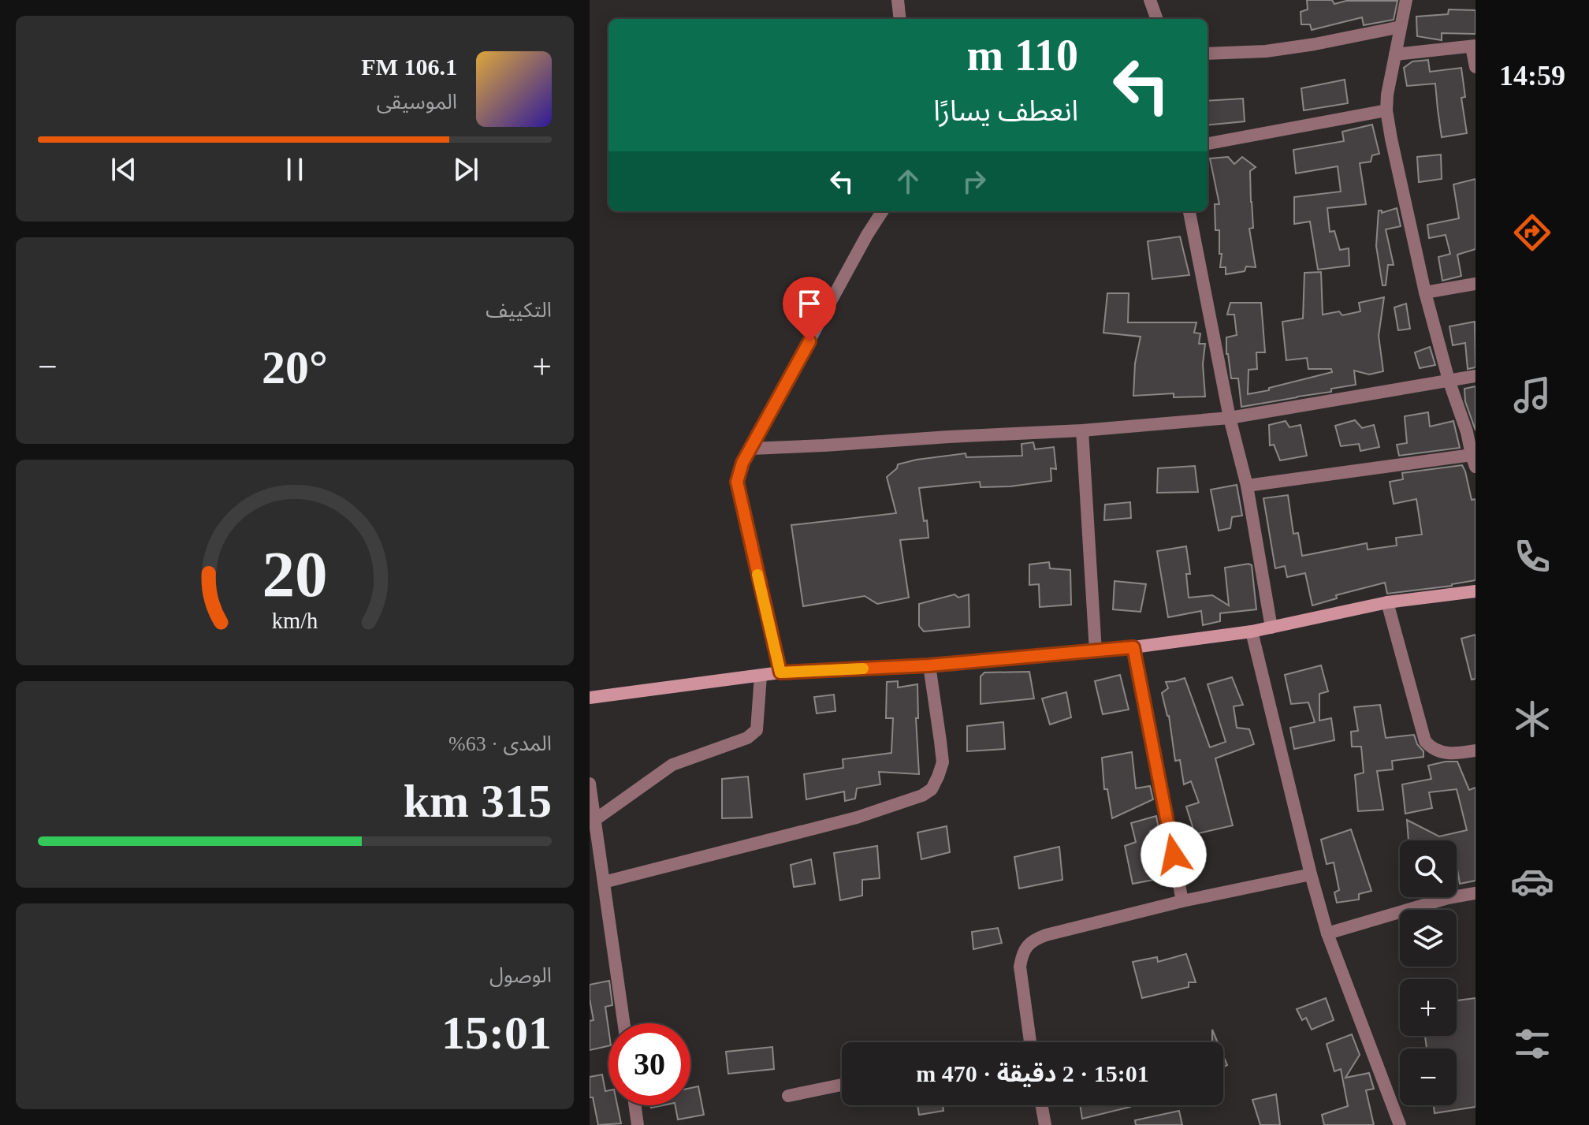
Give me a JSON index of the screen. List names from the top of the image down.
{
  "page": {
    "tabs": "14:59",
    "turn": ["110 m", "انعطف يسارًا"],
    "song": ["106.1 FM", "الموسيقى"],
    "tile": [
      "التكييف",
      ["المدى · 63%", "315 km"],
      ["الوصول", "15:01"]
    ],
    "heat": ["−", "20°", "+"],
    "map_buttons": ["+", "−"],
    "limit": "30",
    "trip": "15:01 · 2 دقيقة · 470 m",
    "gauge": ["20", "km/h"]
  }
}
